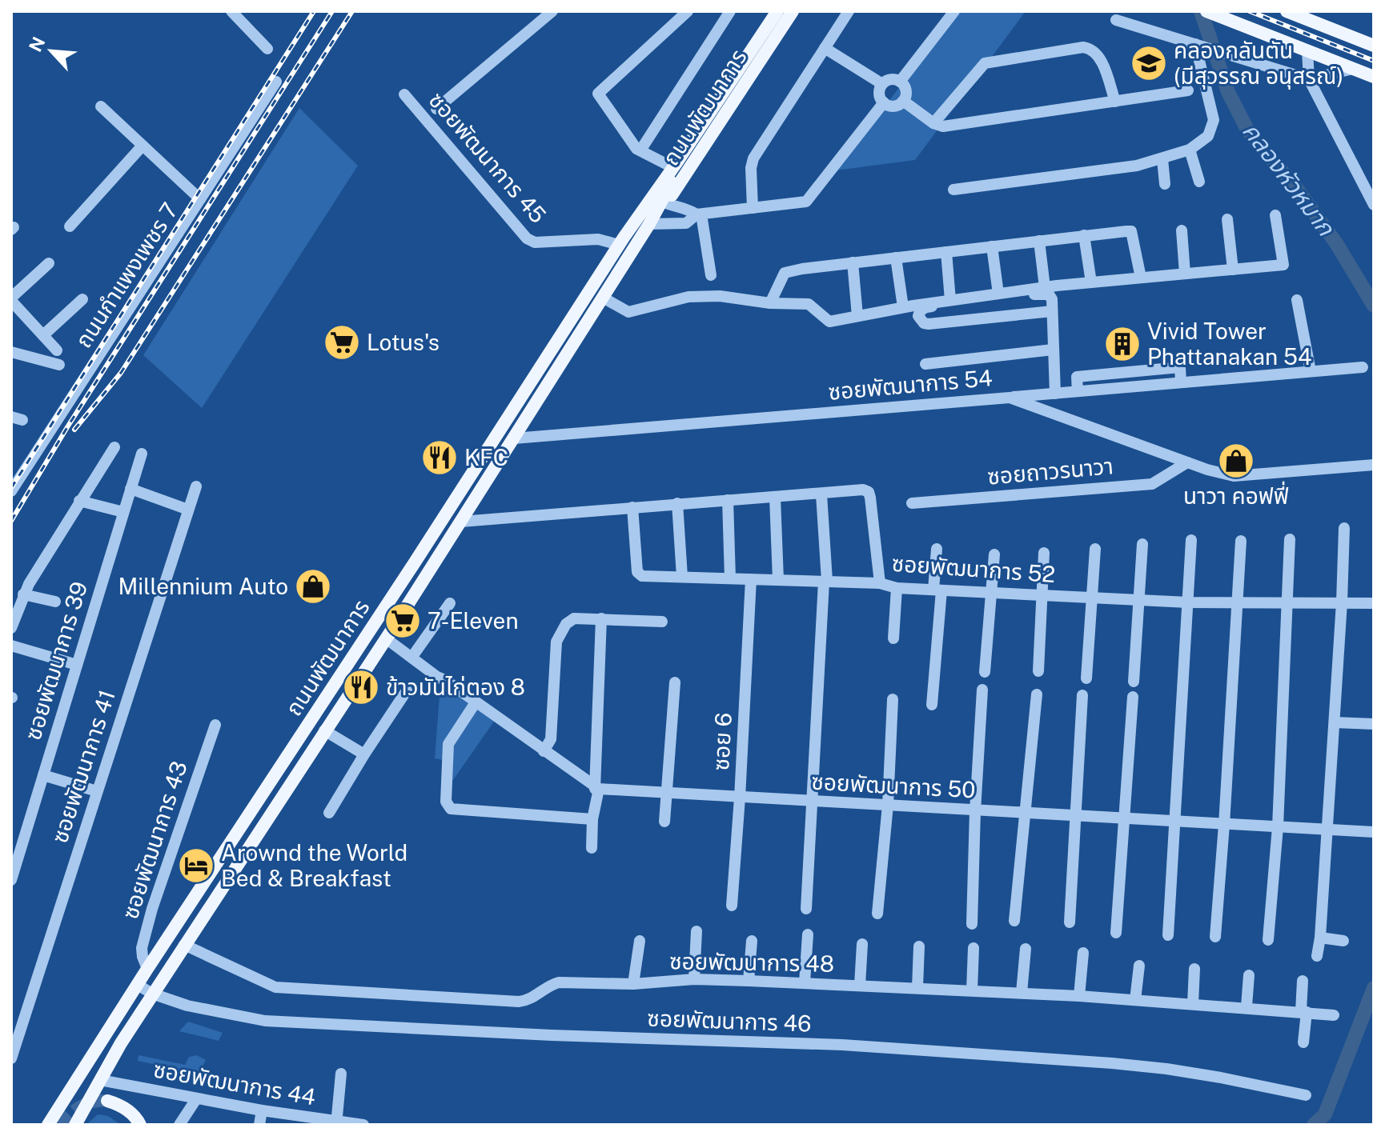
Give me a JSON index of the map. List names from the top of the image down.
{
  "streets": {
    "main road": ["ถนนพัฒนาการ"],
    "street": [
      "ซอยพัฒนาการ 45",
      "ถนนกำแพงเพชร 7",
      "ซอยพัฒนาการ 54",
      "ซอยถาวรนาวา",
      "ซอยพัฒนาการ 52",
      "ซอยพัฒนาการ 39",
      "ซอย 6",
      "ซอยพัฒนาการ 41",
      "ซอยพัฒนาการ 50",
      "ซอยพัฒนาการ 43",
      "ซอยพัฒนาการ 48",
      "ซอยพัฒนาการ 46",
      "ซอยพัฒนาการ 44"
    ]
  },
  "crossings": [
    ["ถนนพัฒนาการ", "ซอยพัฒนาการ 45"],
    ["ถนนพัฒนาการ", "ซอยพัฒนาการ 54"],
    ["ถนนพัฒนาการ", "ซอยพัฒนาการ 43"],
    ["ถนนพัฒนาการ", "ซอยพัฒนาการ 48"],
    ["ถนนพัฒนาการ", "ซอยพัฒนาการ 46"],
    ["ถนนพัฒนาการ", "ซอยพัฒนาการ 44"],
    ["ซอยพัฒนาการ 54", "ซอยถาวรนาวา"],
    ["ซอยพัฒนาการ 52", "ซอย 6"],
    ["ซอย 6", "ซอยพัฒนาการ 50"]
  ],
  "water": ["คลองหัวหมาก"],
  "places": {
    "school or university": ["คลองกลันตัน (มีสุวรรณ อนุสรณ์)"],
    "supermarket": ["Lotus's", "7-Eleven"],
    "building": ["Vivid Tower Phattanakan 54"],
    "restaurant": ["KFC", "ข้าวมันไก่ตอง 8"],
    "shop": ["นาวา คอฟฟี่", "Millennium Auto"],
    "hotel": ["Arownd the World Bed & Breakfast"]
  },
  "north": "top left"
}
